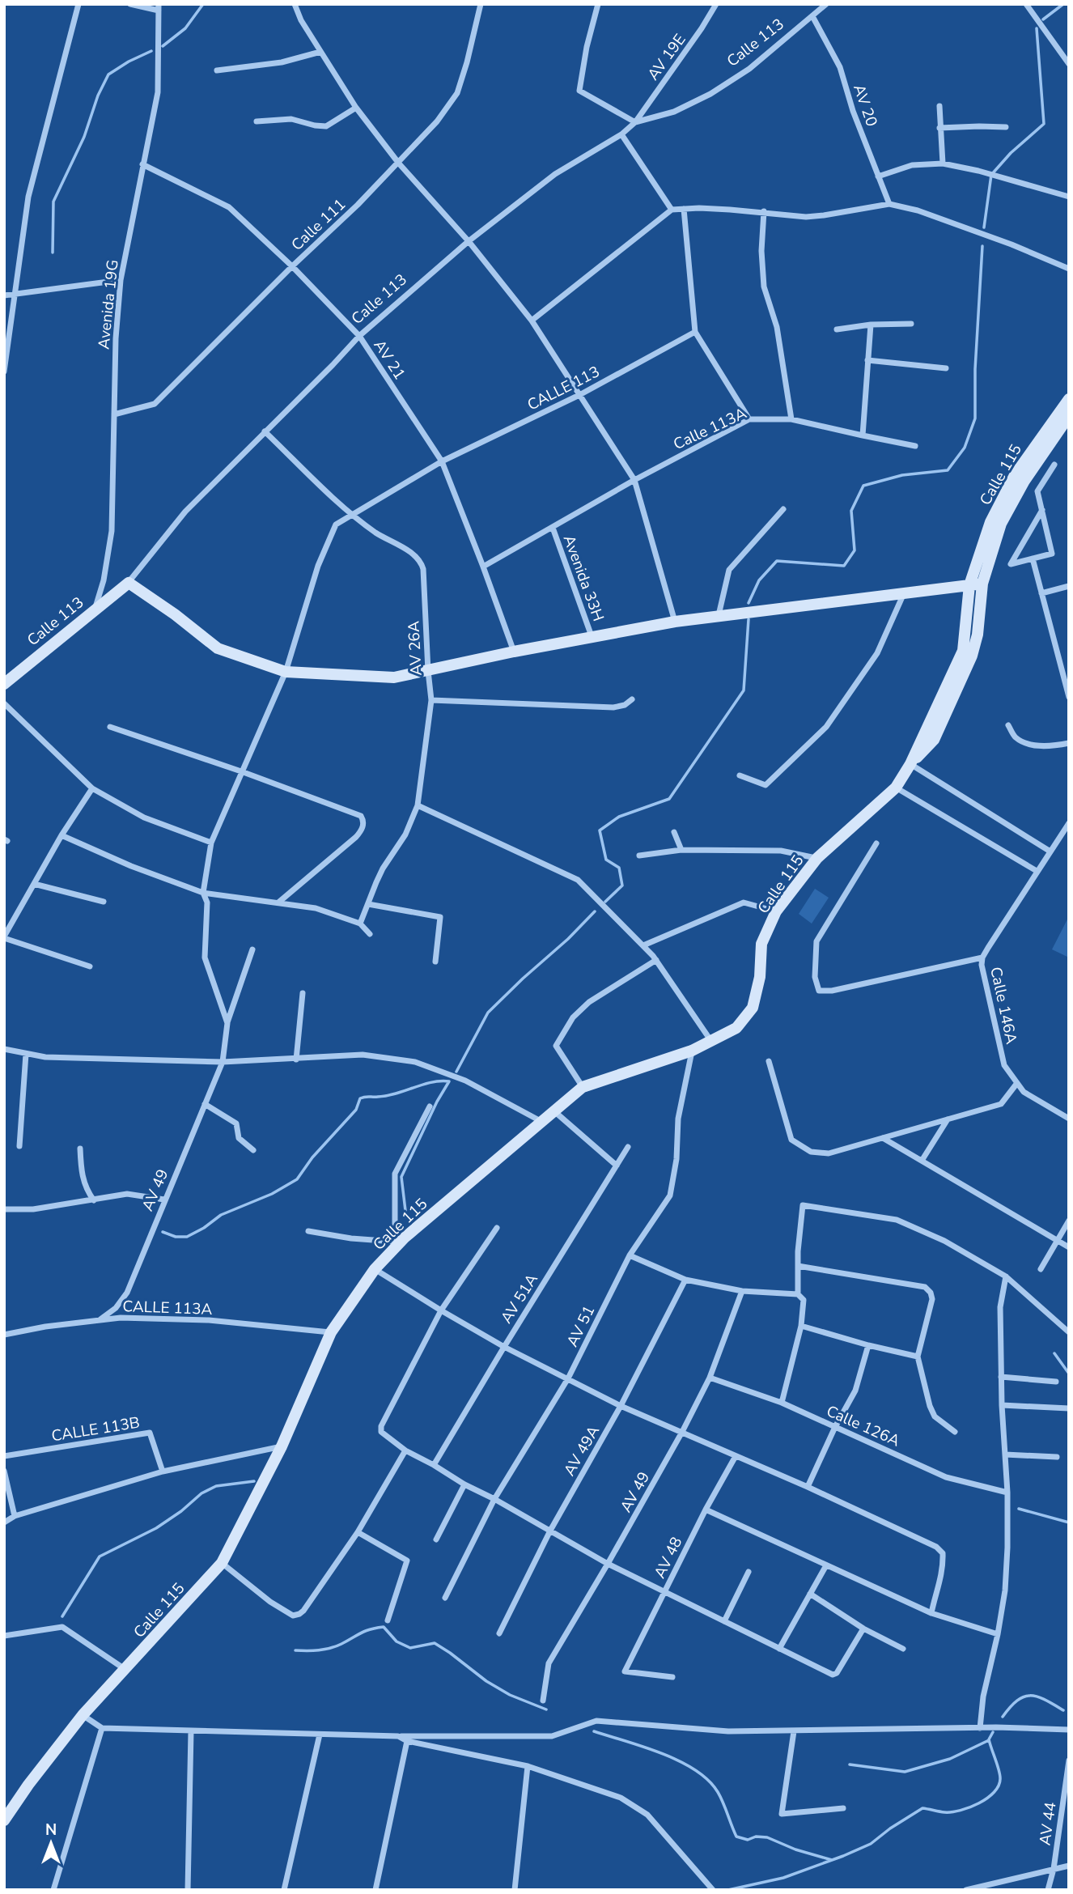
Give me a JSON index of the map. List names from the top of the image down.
{
  "streets": {
    "main road": ["Calle 113", "Calle 115"],
    "street": [
      "AV 19E",
      "AV 20",
      "Calle 111",
      "Avenida 19G",
      "AV 21",
      "CALLE 113",
      "Calle 113A",
      "Avenida 33H",
      "AV 26A",
      "Calle 146A",
      "AV 49",
      "AV 51A",
      "CALLE 113A",
      "AV 51",
      "Calle 126A",
      "CALLE 113B",
      "AV 49A",
      "AV 48",
      "AV 44"
    ]
  },
  "crossings": [
    ["Calle 113", "AV 19E"],
    ["Calle 113", "AV 20"],
    ["Calle 113", "Avenida 19G"],
    ["Calle 113", "AV 21"],
    ["Calle 113", "AV 26A"],
    ["Calle 111", "Avenida 19G"],
    ["Calle 111", "AV 21"],
    ["Avenida 19G", "AV 21"],
    ["AV 21", "CALLE 113"],
    ["AV 21", "Calle 113A"],
    ["CALLE 113", "AV 26A"],
    ["CALLE 113", "AV 49"],
    ["Calle 113A", "Avenida 33H"],
    ["Calle 115", "CALLE 113A"],
    ["Calle 115", "AV 51"],
    ["AV 49", "CALLE 113A"],
    ["AV 49", "Calle 126A"]
  ],
  "north": "top"
}
